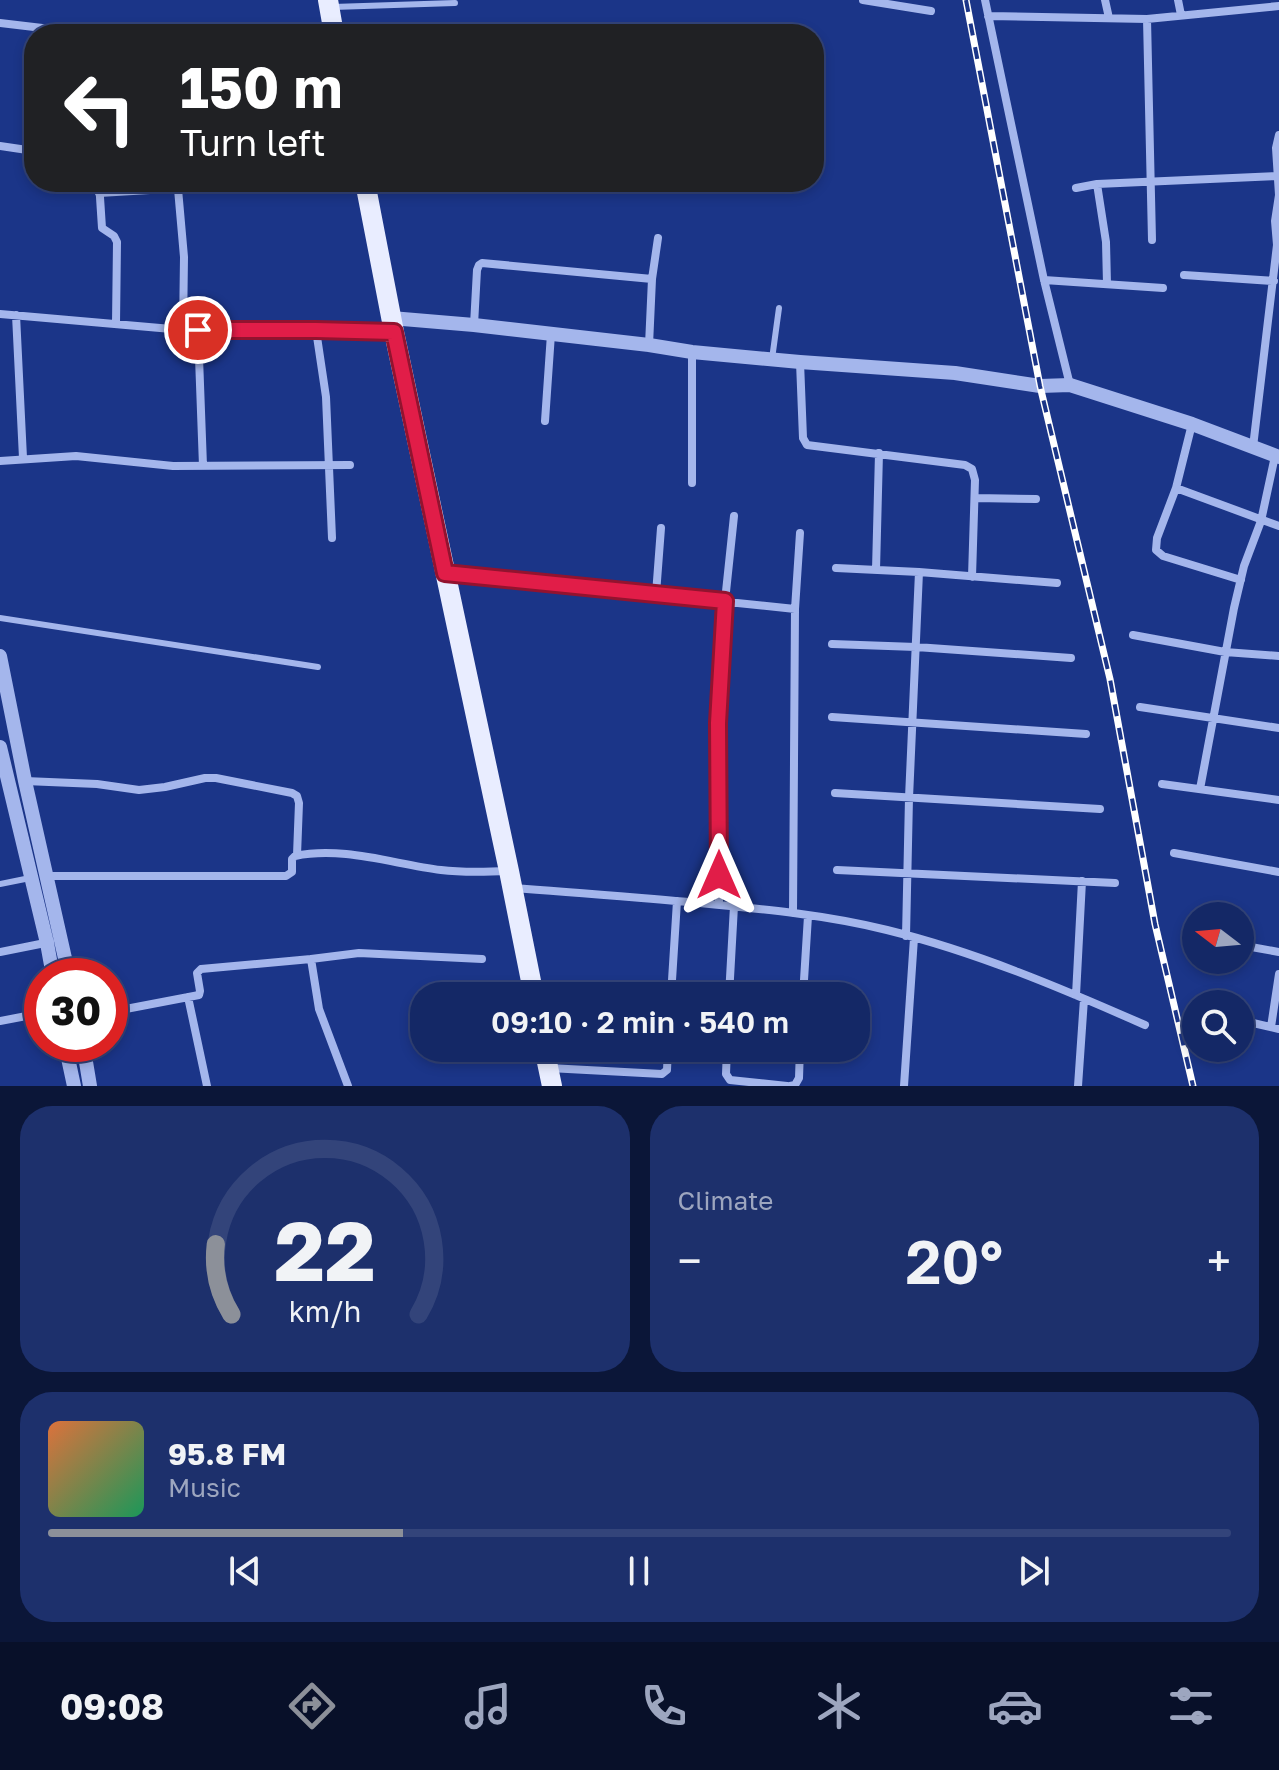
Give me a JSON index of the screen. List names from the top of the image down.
{
  "north": "left",
  "page": {
    "turn": ["150 m", "Turn left"],
    "limit": "30",
    "trip": "09:10 · 2 min · 540 m",
    "tile": "Climate",
    "heat": ["−", "20°", "+"],
    "song": ["95.8 FM", "Music"],
    "tabs": "09:08",
    "gauge": ["22", "km/h"]
  }
}
